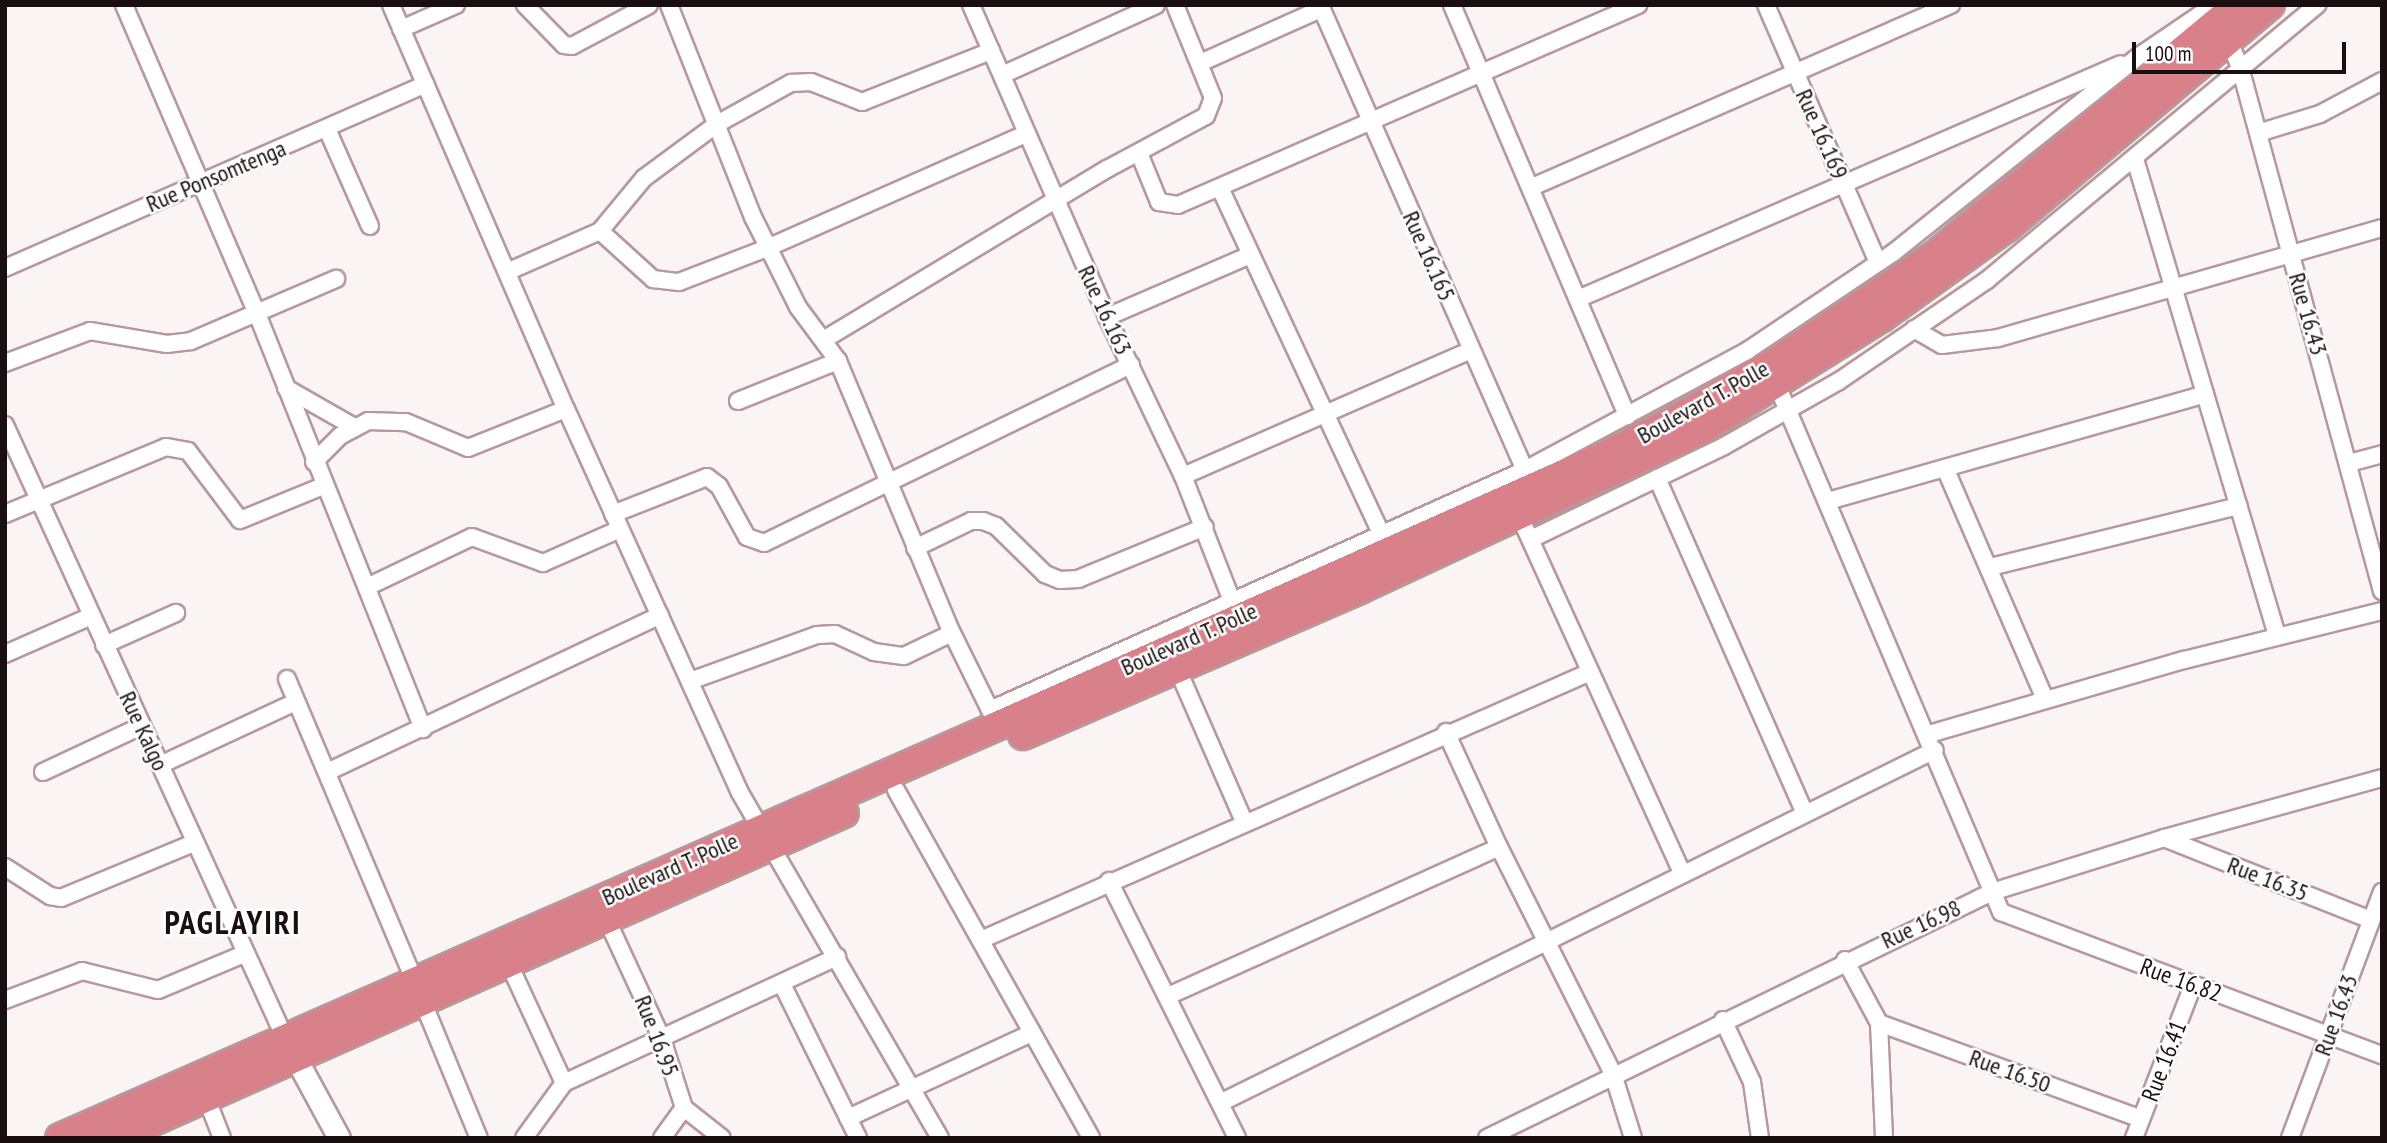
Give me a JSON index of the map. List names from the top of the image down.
{
  "streets": {
    "highway": ["Boulevard T. Polle"],
    "street": [
      "Rue 16.169",
      "Rue Ponsomtenga",
      "Rue 16.165",
      "Rue 16.163",
      "Rue 16.43",
      "Rue Kalgo",
      "Rue 16.35",
      "Rue 16.98",
      "Rue 16.82",
      "Rue 16.95",
      "Rue 16.41",
      "Rue 16.50"
    ]
  },
  "crossings": [
    ["Rue 16.165", "Boulevard T. Polle"],
    ["Rue 16.163", "Boulevard T. Polle"],
    ["Rue 16.43", "Boulevard T. Polle"],
    ["Rue 16.43", "Rue 16.35"],
    ["Rue 16.43", "Rue 16.82"],
    ["Boulevard T. Polle", "Rue Kalgo"],
    ["Boulevard T. Polle", "Rue 16.82"],
    ["Boulevard T. Polle", "Rue 16.95"],
    ["Rue 16.35", "Rue 16.98"],
    ["Rue 16.98", "Rue 16.82"],
    ["Rue 16.82", "Rue 16.41"],
    ["Rue 16.41", "Rue 16.50"]
  ],
  "districts": ["PAGLAYIRI"],
  "scale_bar": "100 m"
}
